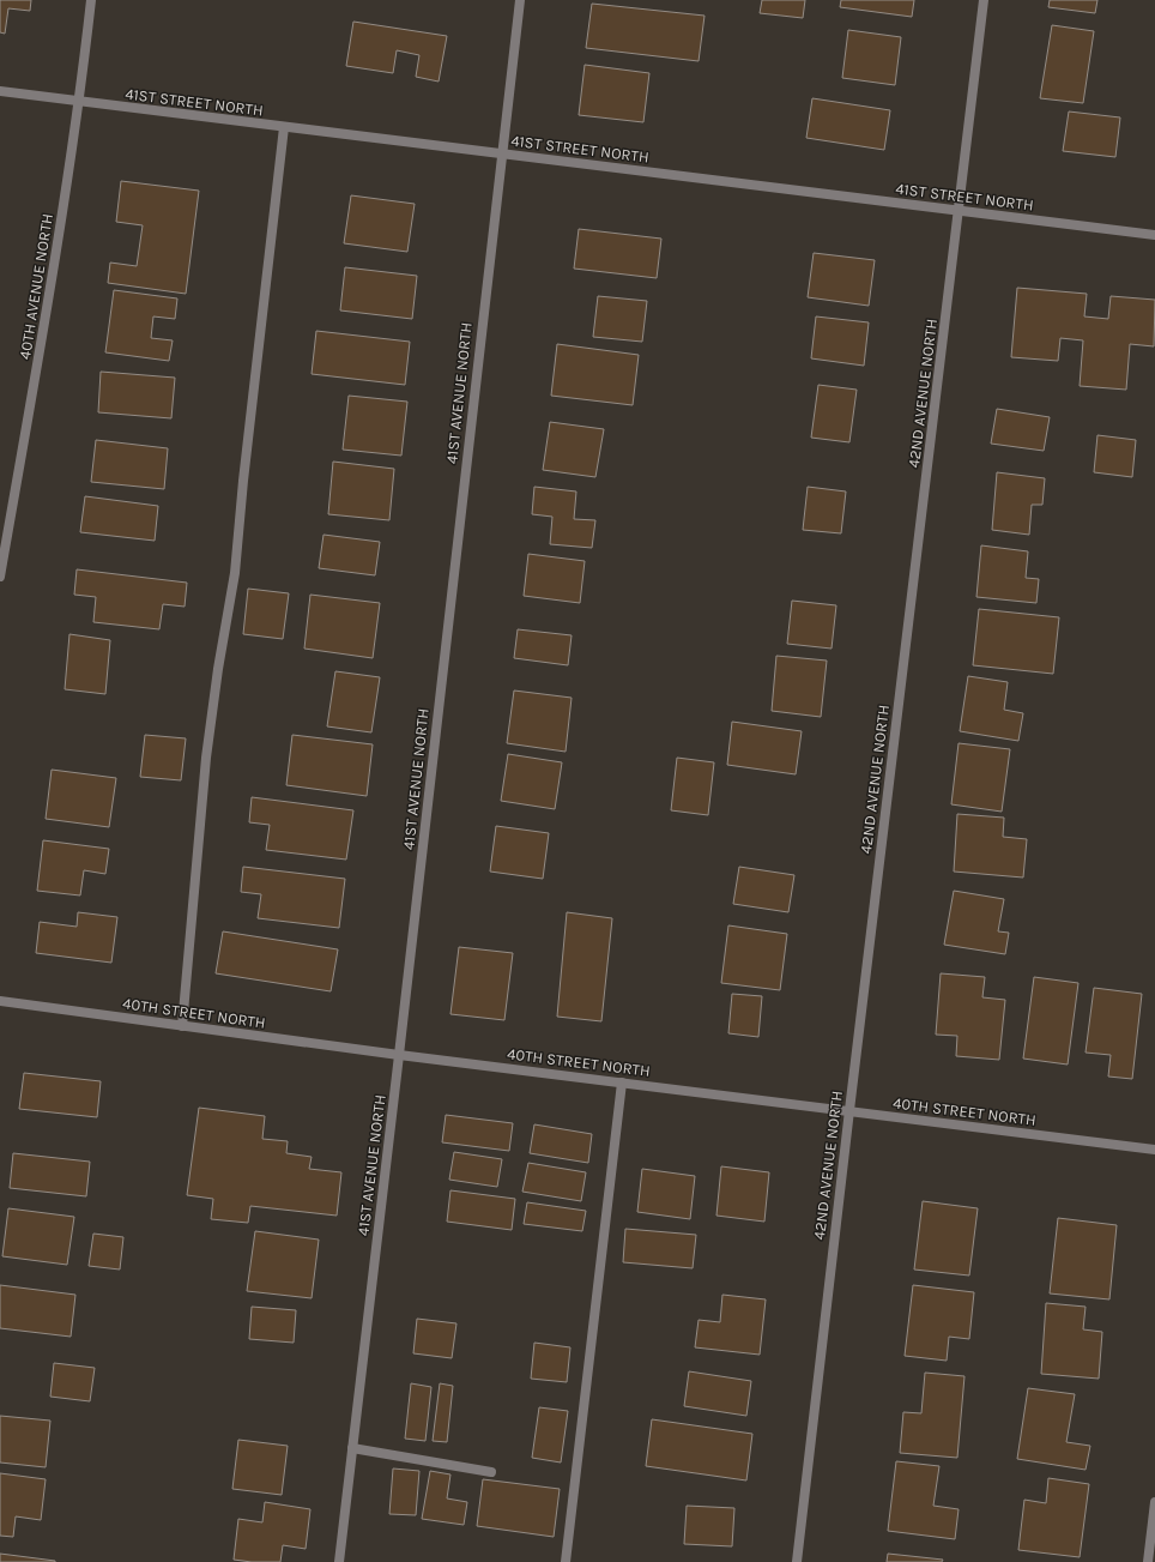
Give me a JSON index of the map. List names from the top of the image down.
{
  "streets": {
    "street": [
      "41ST STREET NORTH",
      "40TH AVENUE NORTH",
      "41ST AVENUE NORTH",
      "42ND AVENUE NORTH",
      "40TH STREET NORTH"
    ]
  },
  "crossings": [
    ["41ST STREET NORTH", "40TH AVENUE NORTH"],
    ["41ST STREET NORTH", "41ST AVENUE NORTH"],
    ["41ST STREET NORTH", "42ND AVENUE NORTH"],
    ["41ST AVENUE NORTH", "40TH STREET NORTH"],
    ["42ND AVENUE NORTH", "40TH STREET NORTH"]
  ]
}
